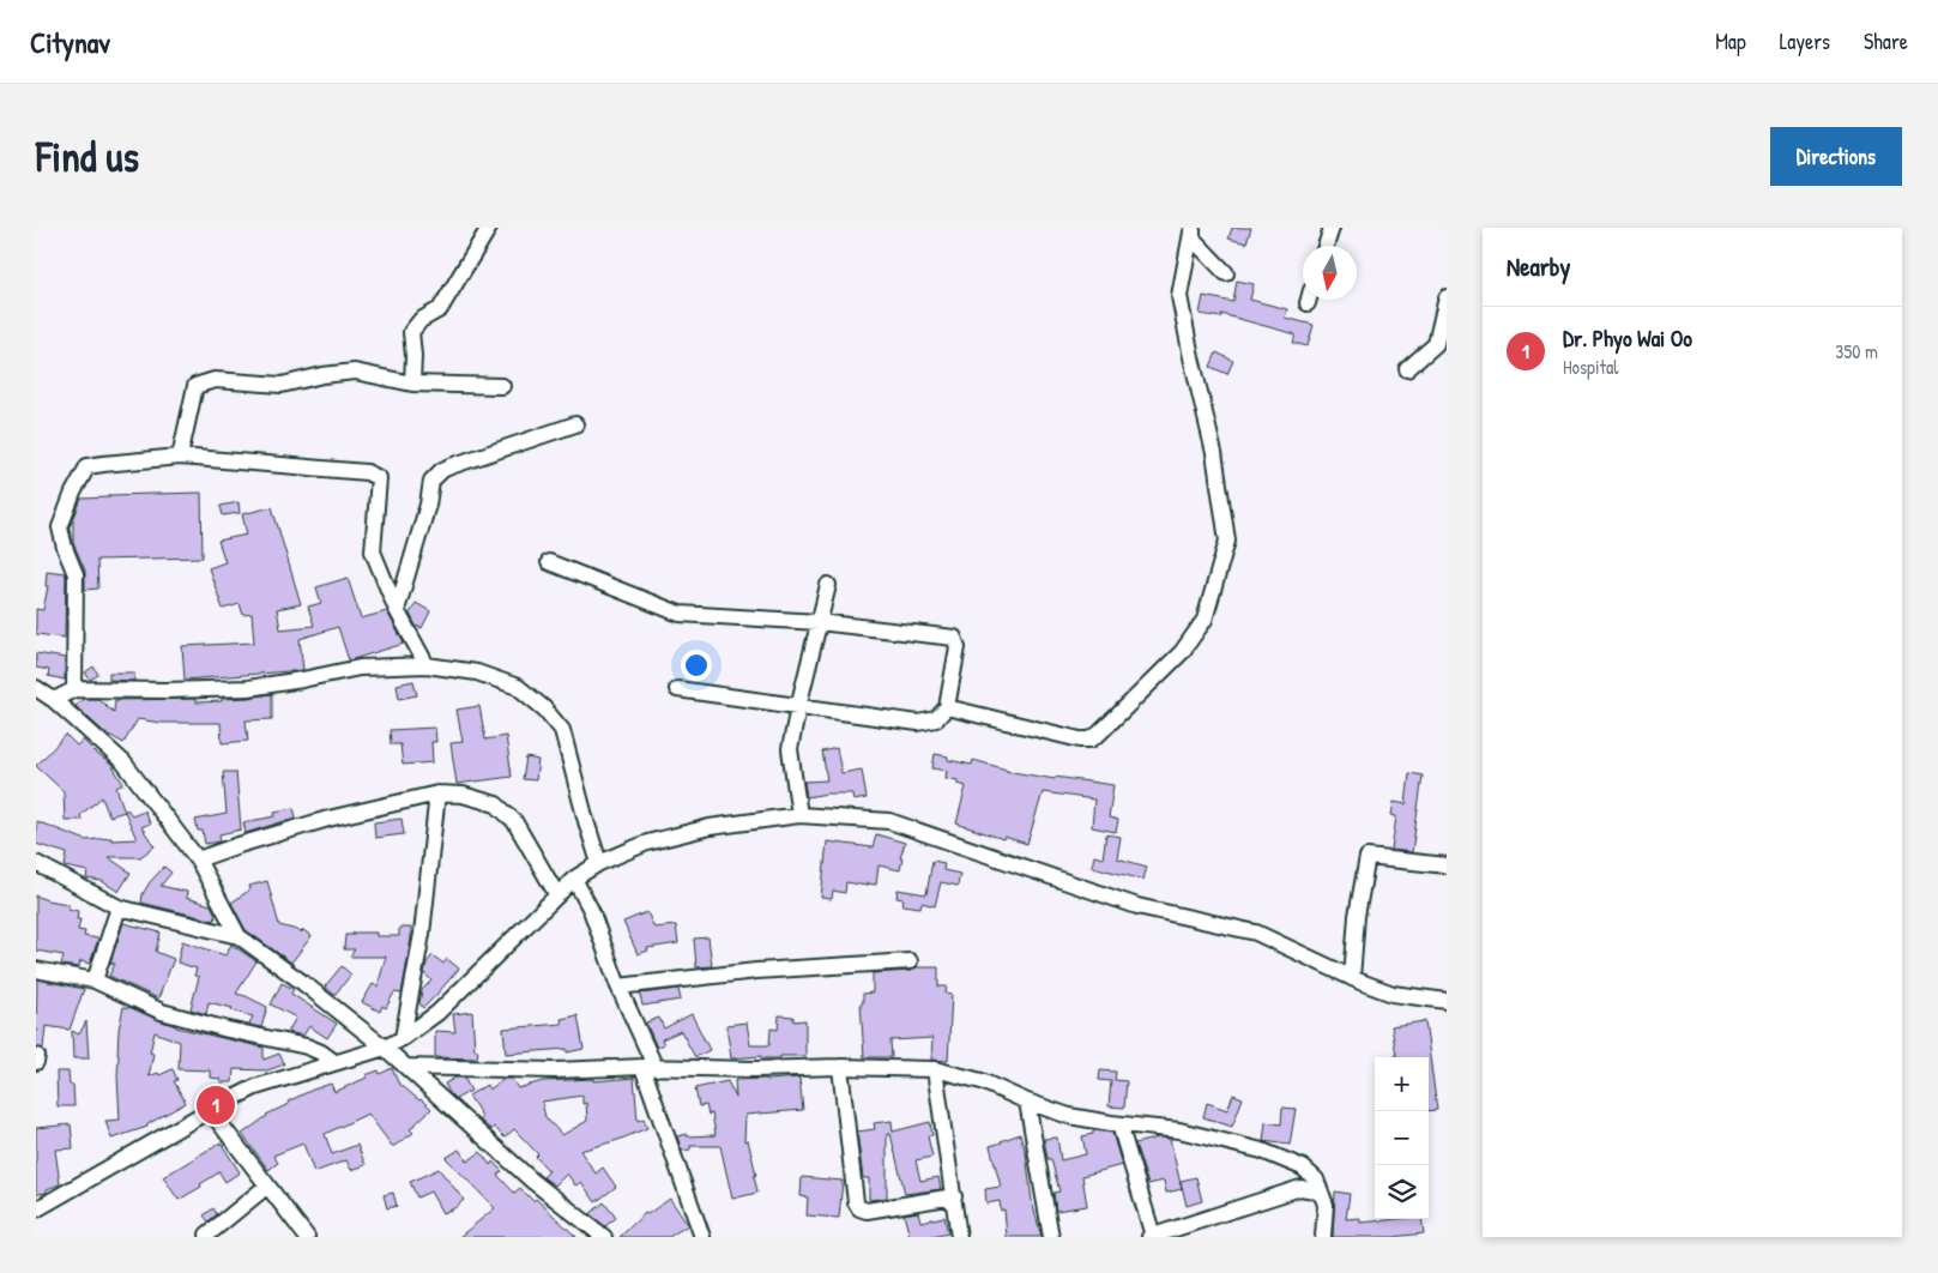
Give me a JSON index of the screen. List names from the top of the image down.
{
  "north": "bottom",
  "page": {
    "header": "Citynav",
    "nav": ["Map", "Layers", "Share"],
    "buttons": "Directions",
    "title": "Find us",
    "heading": "Nearby",
    "list": [
      {
        "mark": "1",
        "name": "Dr. Phyo Wai Oo",
        "note": "Hospital",
        "value": "350 m"
      }
    ],
    "map_buttons": ["+", "−"],
    "pins": "1"
  }
}
